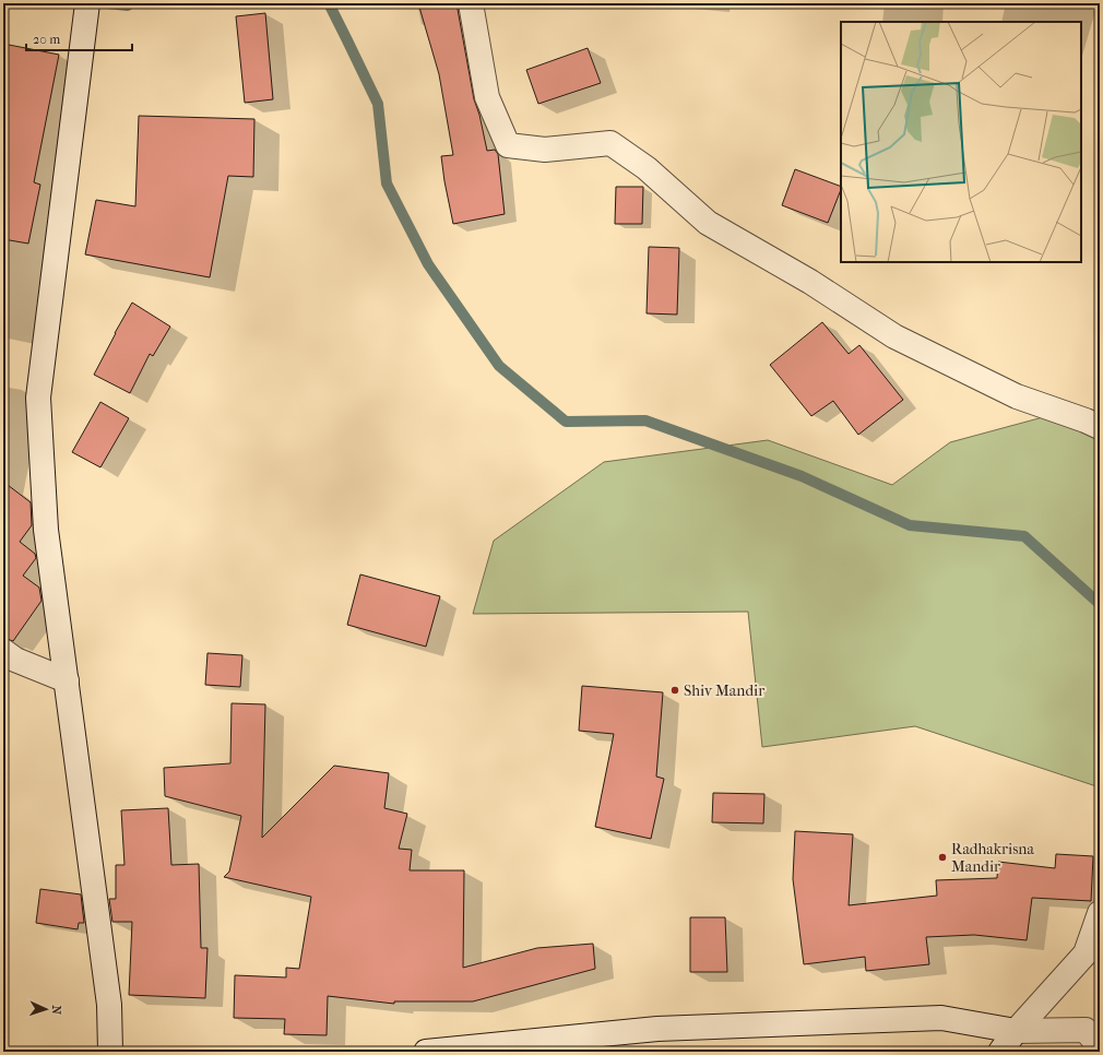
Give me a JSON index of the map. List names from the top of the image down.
{
  "places": ["Shiv Mandir", "Radhakrisna Mandir"],
  "scale_bar": "20 m",
  "north": "right"
}
